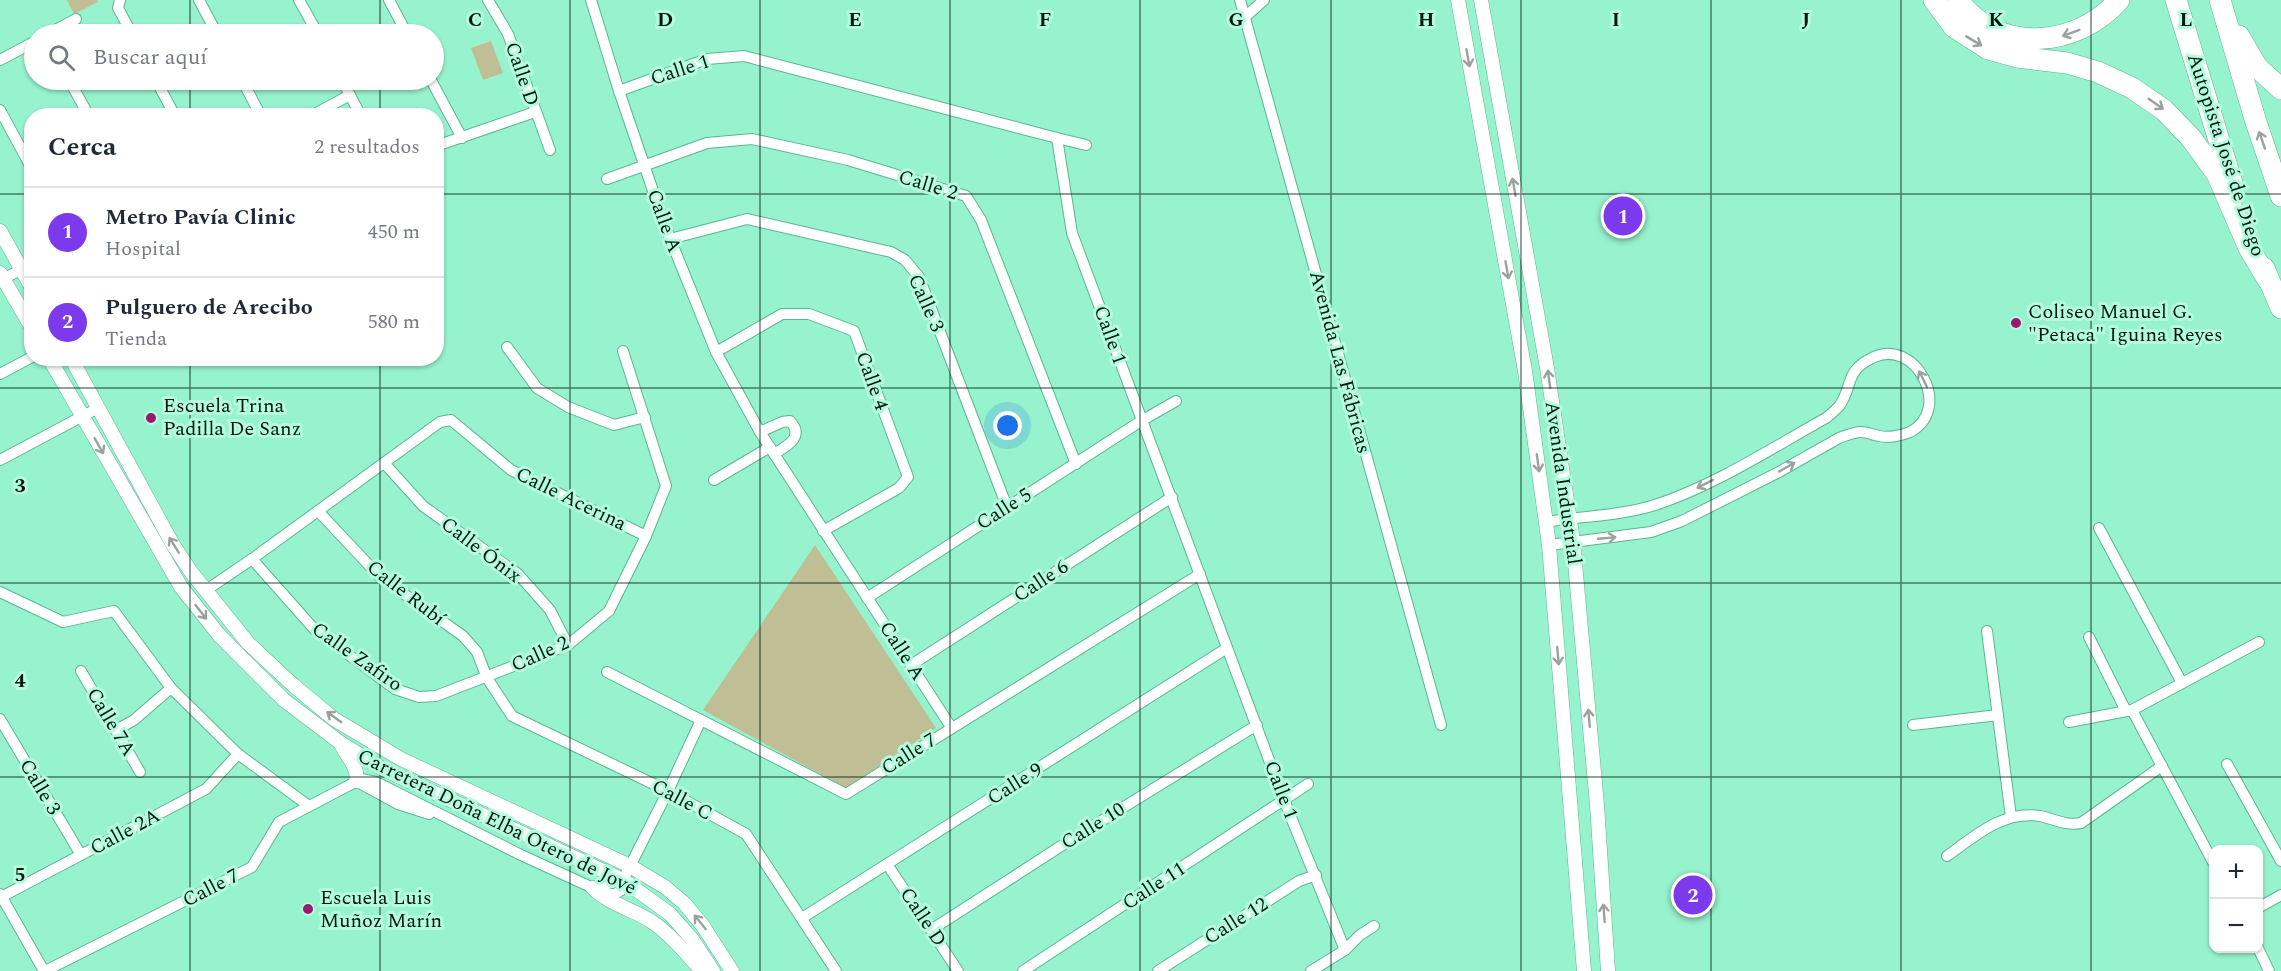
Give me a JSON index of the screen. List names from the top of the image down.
{
  "streets": {
    "highway": ["Autopista José de Diego"],
    "street": [
      "Calle 1",
      "Calle D",
      "Calle 2",
      "Calle A",
      "Calle 3",
      "Avenida Las Fábricas",
      "Calle 4",
      "Avenida Industrial",
      "Calle Acerina",
      "Calle 5",
      "Calle Ónix",
      "Calle 6",
      "Calle Rubí",
      "Calle Zafiro",
      "Calle 7A",
      "Calle 7",
      "Calle 9",
      "Calle C",
      "Carretera Doña Elba Otero de Jové",
      "Calle 10",
      "Calle 2A",
      "Calle 11",
      "Calle 12"
    ]
  },
  "crossings": [
    ["Calle 1", "Calle A"],
    ["Calle 1", "Calle 5"],
    ["Calle 1", "Calle 6"],
    ["Calle 1", "Calle 7"],
    ["Calle 1", "Calle 9"],
    ["Calle 1", "Calle 10"],
    ["Calle 1", "Calle 11"],
    ["Calle 1", "Calle 12"],
    ["Calle D", "Calle 9"],
    ["Calle D", "Calle 10"],
    ["Calle 2", "Calle A"],
    ["Calle 2", "Calle Acerina"],
    ["Calle 2", "Calle 5"],
    ["Calle 2", "Calle Ónix"],
    ["Calle 2", "Calle Rubí"],
    ["Calle 2", "Calle Zafiro"],
    ["Calle 2", "Calle C"],
    ["Calle A", "Calle 3"],
    ["Calle A", "Calle 4"],
    ["Calle A", "Calle 5"],
    ["Calle A", "Calle 6"],
    ["Calle A", "Calle 7"],
    ["Calle 3", "Calle 5"],
    ["Calle 3", "Calle 2A"],
    ["Calle Acerina", "Calle Ónix"],
    ["Calle Rubí", "Calle Zafiro"],
    ["Calle Rubí", "Calle C"],
    ["Calle Zafiro", "Calle C"],
    ["Calle 9", "Calle C"]
  ],
  "places": ["Coliseo Manuel G. \"Petaca\" Iguina Reyes", "Escuela Trina Padilla De Sanz", "Escuela Luis Muñoz Marín"],
  "page": {
    "search": "Buscar aquí",
    "heading": ["Cerca", "2 resultados"],
    "list": [
      {
        "mark": "1",
        "name": "Metro Pavía Clinic",
        "note": "Hospital",
        "value": "450 m"
      },
      {
        "mark": "2",
        "name": "Pulguero de Arecibo",
        "note": "Tienda",
        "value": "580 m"
      }
    ],
    "pins": ["1", "2"],
    "map_buttons": ["+", "−"]
  },
  "grid": {
    "columns": [
      "C",
      "D",
      "E",
      "F",
      "G",
      "H",
      "I",
      "J",
      "K",
      "L"
    ],
    "rows": ["3", "4", "5"]
  }
}
